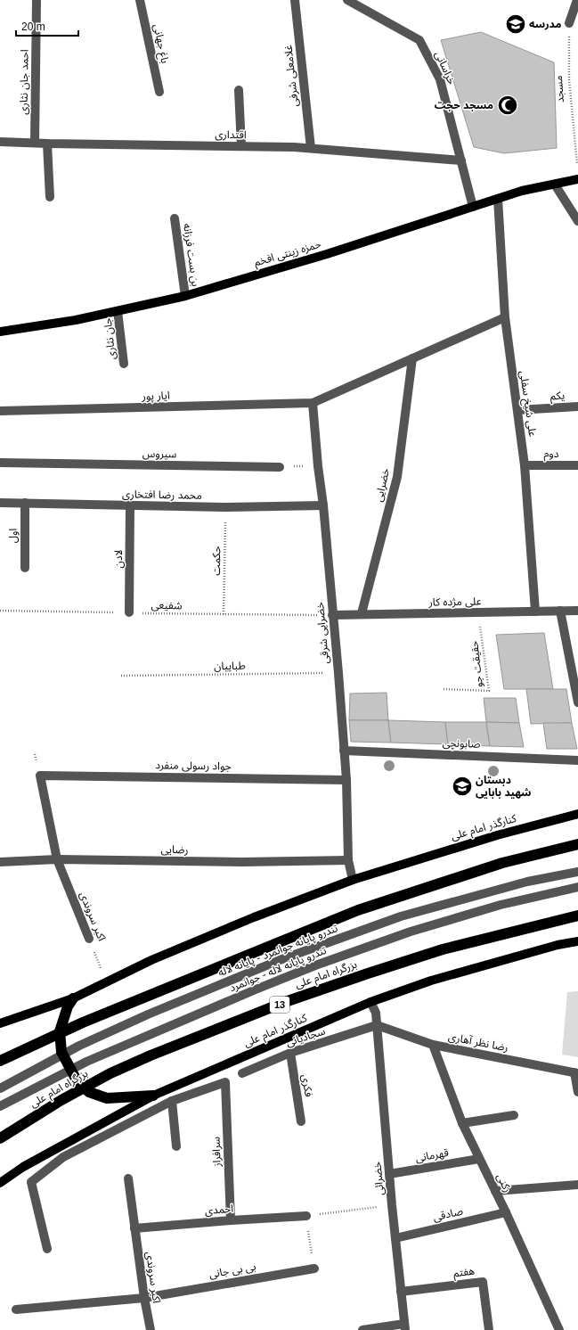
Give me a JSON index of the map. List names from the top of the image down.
{
  "streets": {
    "highway": ["بزرگراه امام علی", "13"],
    "main road": ["حمزه زینتی افخم", "کنارگذر امام علی"],
    "street": [
      "باغ جهانی",
      "خراسانی",
      "غلامعلی شرفی",
      "احمد جان نثاری",
      "اقتداری",
      "بن بست فرزانه",
      "جان نثاری",
      "ایار پور",
      "یکم",
      "علی شیخ سفلی",
      "سیروس",
      "دوم",
      "خضرایی",
      "محمد رضا افتخاری",
      "اول",
      "لادن",
      "علی مژده کار",
      "خضرایی شرقی",
      "صابونچی",
      "جواد رسولی منفرد",
      "رضایی",
      "اکبر سروندی",
      "تندرو پایانه جوانمرد - پایانه لاله",
      "تندرو پایانه لاله - جوانمرد",
      "سجادیانی",
      "رضا نظر آهاری",
      "فکری",
      "سرافراز",
      "قهرمانی",
      "خضرائی",
      "رکنی",
      "احمدی",
      "صادقی",
      "بی بی جانی",
      "هفتم"
    ],
    "path": [
      "مسجد",
      "حکمت",
      "شفیعی",
      "حقیقت جو",
      "طباییان"
    ]
  },
  "crossings": [
    ["خراسانی", "اقتداری"],
    ["خراسانی", "حمزه زینتی افخم"],
    ["غلامعلی شرفی", "اقتداری"],
    ["احمد جان نثاری", "اقتداری"],
    ["مسجد", "حمزه زینتی افخم"],
    ["حمزه زینتی افخم", "بن بست فرزانه"],
    ["حمزه زینتی افخم", "جان نثاری"],
    ["حمزه زینتی افخم", "علی شیخ سفلی"],
    ["ایار پور", "خضرایی شرقی"],
    ["یکم", "علی شیخ سفلی"],
    ["علی شیخ سفلی", "دوم"],
    ["علی شیخ سفلی", "علی مژده کار"],
    ["خضرایی", "علی مژده کار"],
    ["محمد رضا افتخاری", "اول"],
    ["محمد رضا افتخاری", "لادن"],
    ["محمد رضا افتخاری", "حکمت"],
    ["محمد رضا افتخاری", "خضرایی شرقی"],
    ["لادن", "شفیعی"],
    ["حکمت", "شفیعی"],
    ["علی مژده کار", "شفیعی"],
    ["علی مژده کار", "خضرایی شرقی"],
    ["علی مژده کار", "حقیقت جو"],
    ["شفیعی", "خضرایی شرقی"],
    ["خضرایی شرقی", "طباییان"],
    ["خضرایی شرقی", "صابونچی"],
    ["خضرایی شرقی", "جواد رسولی منفرد"],
    ["خضرایی شرقی", "کنارگذر امام علی"],
    ["خضرایی شرقی", "رضایی"],
    ["جواد رسولی منفرد", "اکبر سروندی"],
    ["کنارگذر امام علی", "اکبر سروندی"],
    ["کنارگذر امام علی", "خضرائی"],
    ["رضایی", "اکبر سروندی"],
    ["اکبر سروندی", "احمدی"],
    ["اکبر سروندی", "بی بی جانی"],
    ["سجادیانی", "رضا نظر آهاری"],
    ["سجادیانی", "فکری"],
    ["سجادیانی", "خضرائی"],
    ["رضا نظر آهاری", "خضرائی"],
    ["رضا نظر آهاری", "رکنی"],
    ["سرافراز", "احمدی"],
    ["قهرمانی", "خضرائی"],
    ["قهرمانی", "رکنی"],
    ["خضرائی", "صادقی"],
    ["خضرائی", "هفتم"],
    ["رکنی", "صادقی"]
  ],
  "places": {
    "school or university": ["مدرسه", "دبستان شهید بابایی"],
    "mosque": ["مسجد حجت"]
  },
  "scale_bar": "20 m"
}
